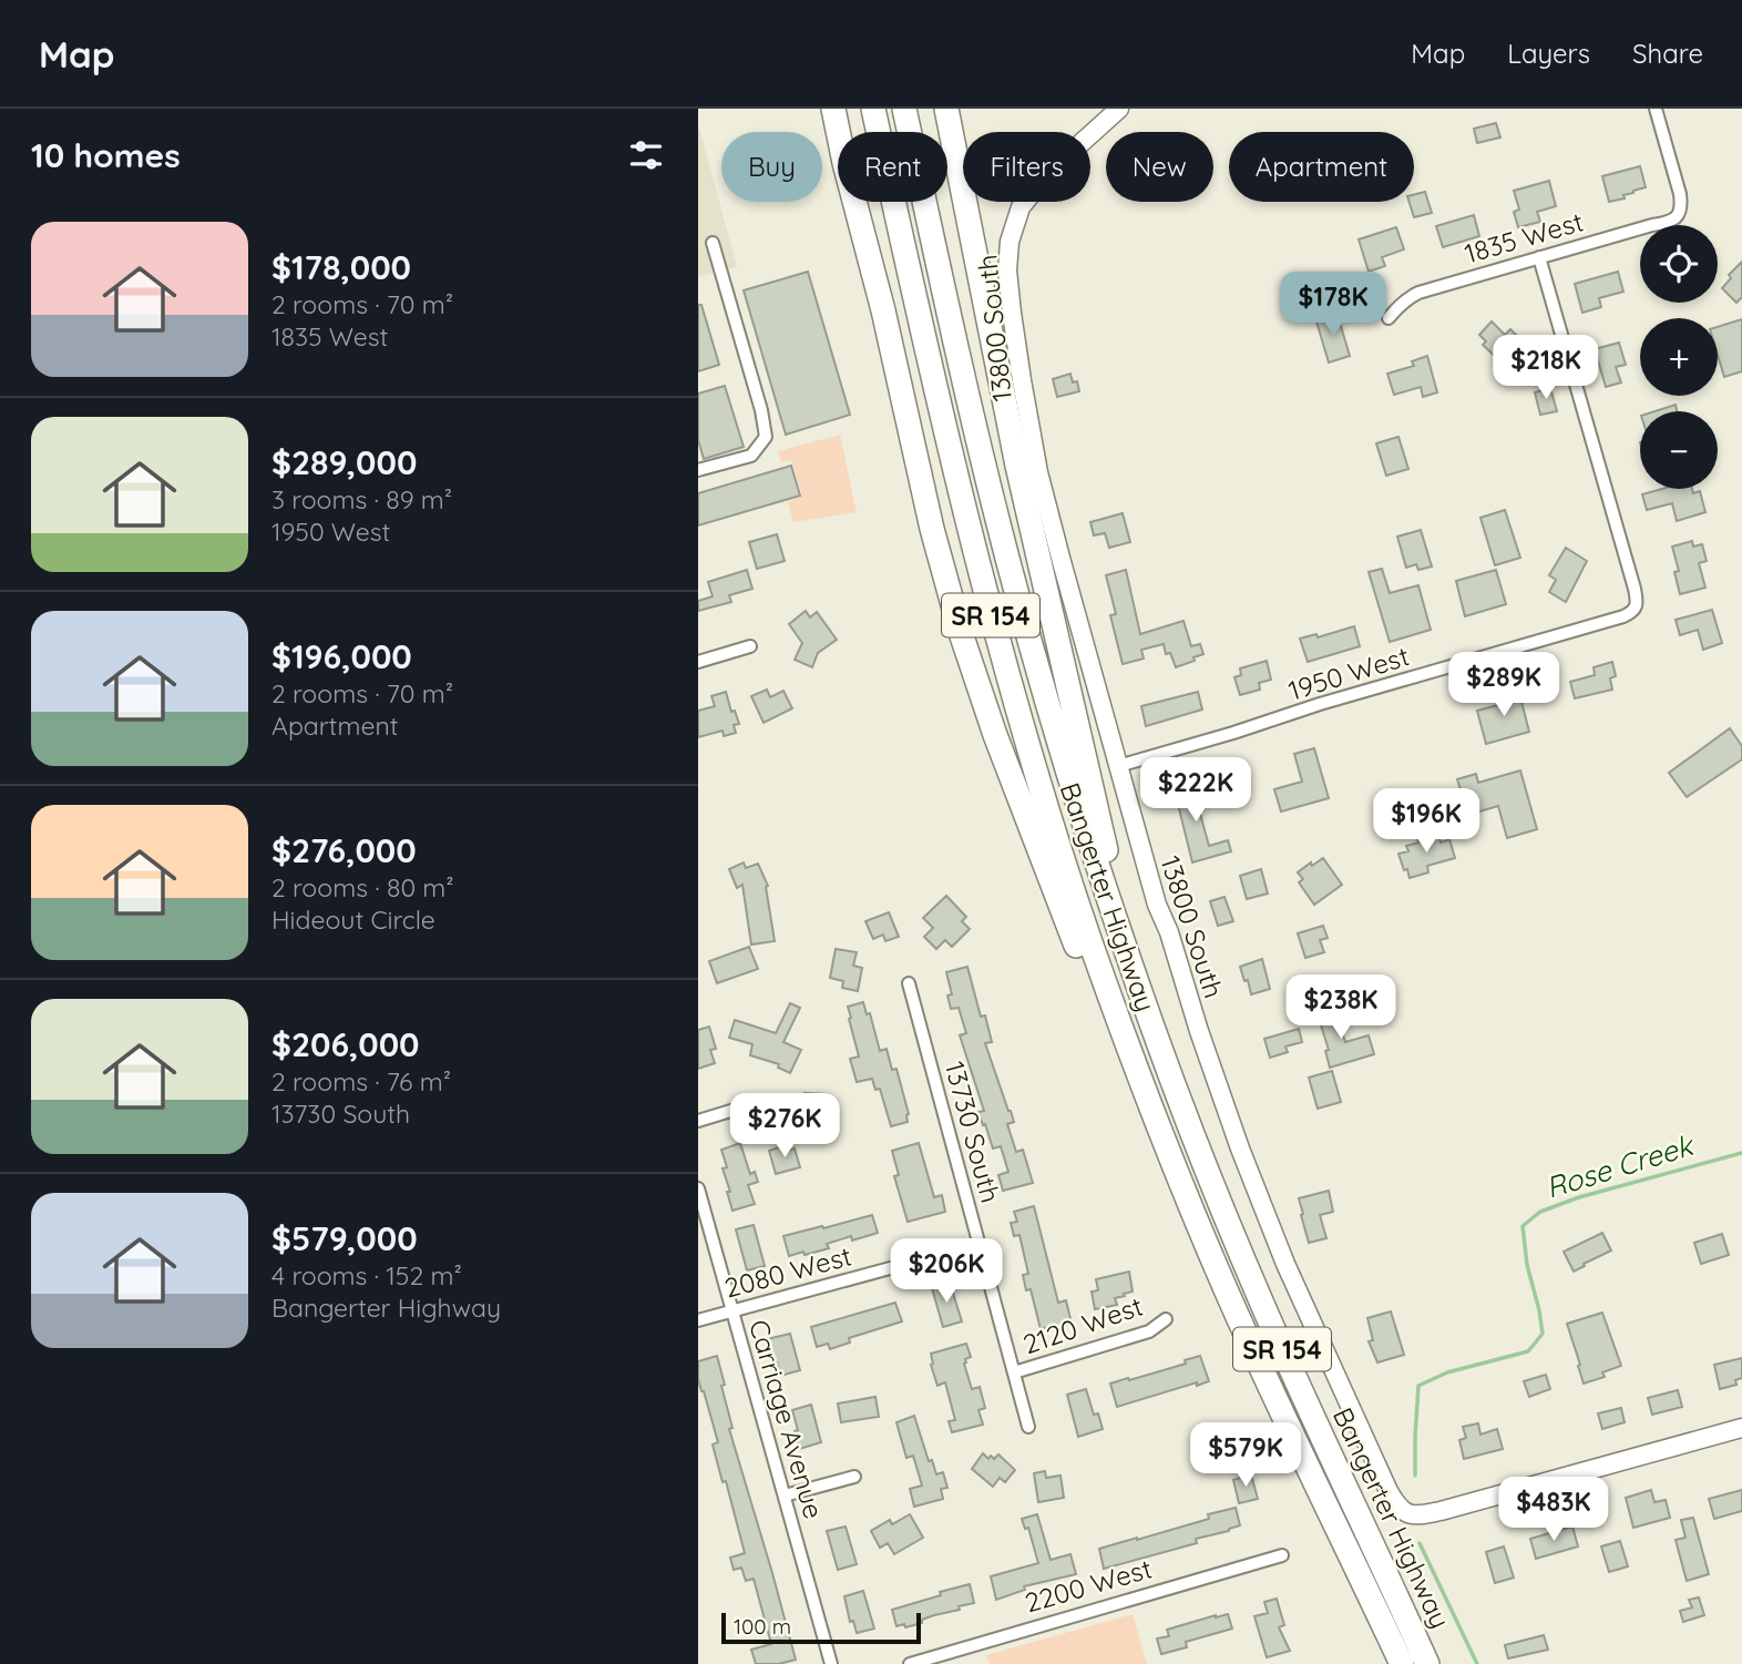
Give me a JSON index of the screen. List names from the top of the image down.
{
  "streets": {
    "highway": ["SR 154", "Bangerter Highway"],
    "street": [
      "1835 West",
      "13800 South",
      "1950 West",
      "13730 South",
      "2080 West",
      "2120 West",
      "Carriage Avenue",
      "2200 West"
    ]
  },
  "crossings": [
    ["1835 West", "1950 West"],
    ["13800 South", "1950 West"],
    ["13730 South", "2080 West"],
    ["13730 South", "2120 West"],
    ["2080 West", "Carriage Avenue"]
  ],
  "water": ["Rose Creek"],
  "scale_bar": "100 m",
  "page": {
    "header": "Map",
    "nav": ["Map", "Layers", "Share"],
    "heading": "10 homes",
    "chip": [
      "Buy",
      "Rent",
      "Filters",
      "New",
      "Apartment"
    ],
    "list": [
      {
        "name": "$178,000",
        "note": "2 rooms · 70 m² · 1835 West"
      },
      {
        "name": "$289,000",
        "note": "3 rooms · 89 m² · 1950 West"
      },
      {
        "name": "$196,000",
        "note": "2 rooms · 70 m² · Apartment"
      },
      {
        "name": "$276,000",
        "note": "2 rooms · 80 m² · Hideout Circle"
      },
      {
        "name": "$206,000",
        "note": "2 rooms · 76 m² · 13730 South"
      },
      {
        "name": "$579,000",
        "note": "4 rooms · 152 m² · Bangerter Highway"
      }
    ],
    "map_buttons": ["+", "−"],
    "price": [
      "$178K",
      "$218K",
      "$289K",
      "$222K",
      "$196K",
      "$238K",
      "$276K",
      "$206K",
      "$579K",
      "$483K"
    ],
    "scale": "100 m"
  }
}
